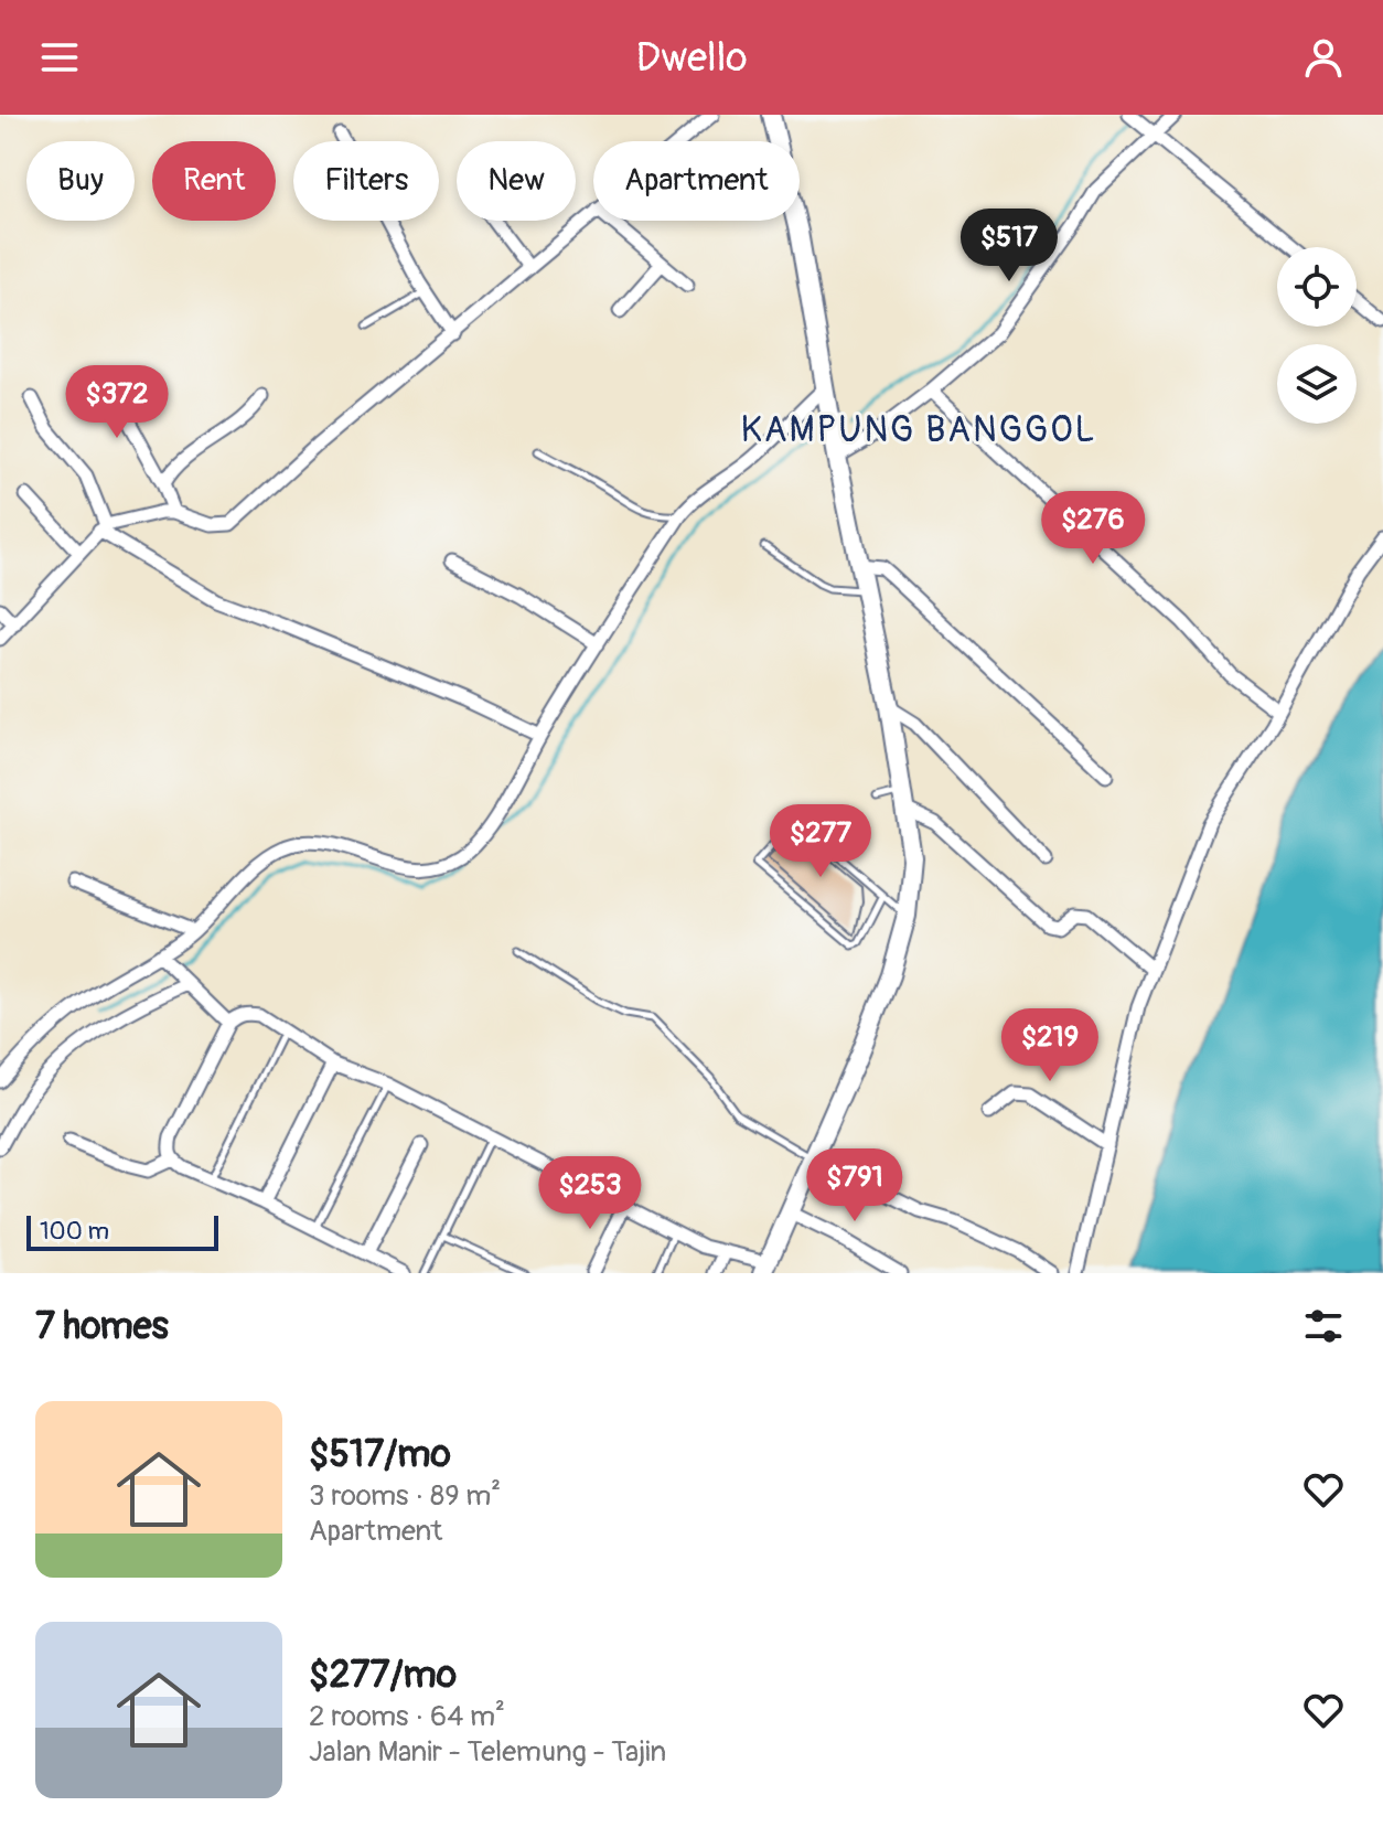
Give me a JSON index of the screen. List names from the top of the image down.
{
  "districts": ["KAMPUNG BANGGOL"],
  "scale_bar": "100 m",
  "page": {
    "header": "Dwello",
    "chip": [
      "Buy",
      "Rent",
      "Filters",
      "New",
      "Apartment"
    ],
    "price": [
      "$517",
      "$372",
      "$276",
      "$277",
      "$219",
      "$791",
      "$253"
    ],
    "scale": "100 m",
    "heading": "7 homes",
    "list": [
      {
        "name": "$517/mo",
        "note": "3 rooms · 89 m² · Apartment"
      },
      {
        "name": "$277/mo",
        "note": "2 rooms · 64 m² · Jalan Manir - Telemung - Tajin"
      }
    ]
  }
}
